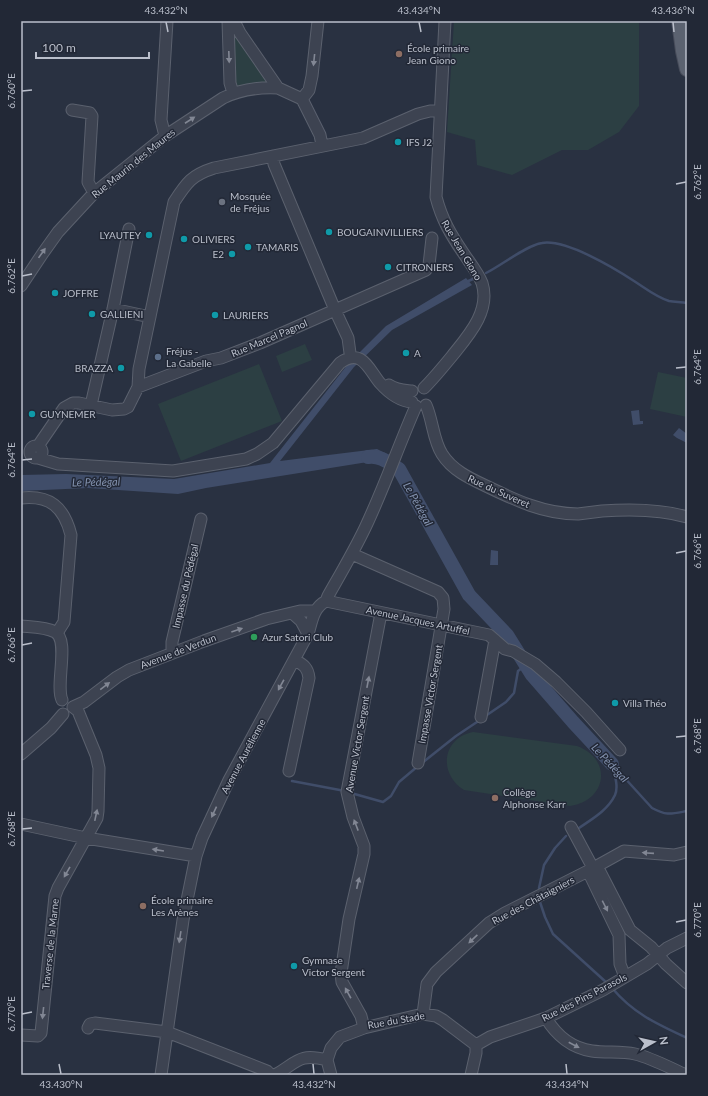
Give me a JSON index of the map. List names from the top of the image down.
{
  "streets": {
    "street": [
      "Rue Maurin des Maures",
      "Rue Jean Giono",
      "Rue Marcel Pagnol",
      "Rue du Suveret",
      "Impasse du Pédégal",
      "Avenue Jacques Artuffel",
      "Avenue de Verdun",
      "Impasse Victor Sergent",
      "Avenue Victor Sergent",
      "Avenue Aurélienne",
      "Rue des Châtaigniers",
      "Traverse de la Marne",
      "Rue des Pins Parasols",
      "Rue du Stade"
    ]
  },
  "crossings": [
    ["Rue Jean Giono", "Rue du Suveret"],
    ["Impasse du Pédégal", "Avenue de Verdun"],
    ["Avenue Jacques Artuffel", "Impasse Victor Sergent"],
    ["Avenue Jacques Artuffel", "Avenue Victor Sergent"],
    ["Avenue de Verdun", "Avenue Aurélienne"],
    ["Avenue de Verdun", "Traverse de la Marne"],
    ["Avenue Victor Sergent", "Rue du Stade"],
    ["Rue des Châtaigniers", "Rue du Stade"],
    ["Rue des Pins Parasols", "Rue du Stade"]
  ],
  "one_way": [
    "Rue Maurin des Maures",
    "Avenue de Verdun",
    "Avenue Aurélienne",
    "Rue des Châtaigniers",
    "Rue du Stade"
  ],
  "water": ["Le Pédégal"],
  "places": [
    "École primaire Jean Giono",
    "IFS J2",
    "Mosquée de Fréjus",
    "BOUGAINVILLIERS",
    "LYAUTEY",
    "OLIVIERS",
    "TAMARIS",
    "E2",
    "CITRONIERS",
    "JOFFRE",
    "GALLIENI",
    "LAURIERS",
    "A",
    "Fréjus - La Gabelle",
    "BRAZZA",
    "GUYNEMER",
    "Azur Satori Club",
    "Villa Théo",
    "Collège Alphonse Karr",
    "École primaire Les Arènes",
    "Gymnase Victor Sergent"
  ],
  "scale_bar": "100 m",
  "north": "right",
  "coordinates": [
    "43.432°N",
    "43.434°N",
    "43.436°N",
    "6.760°E",
    "6.762°E",
    "6.764°E",
    "6.766°E",
    "6.768°E",
    "6.770°E",
    "43.430°N"
  ]
}
